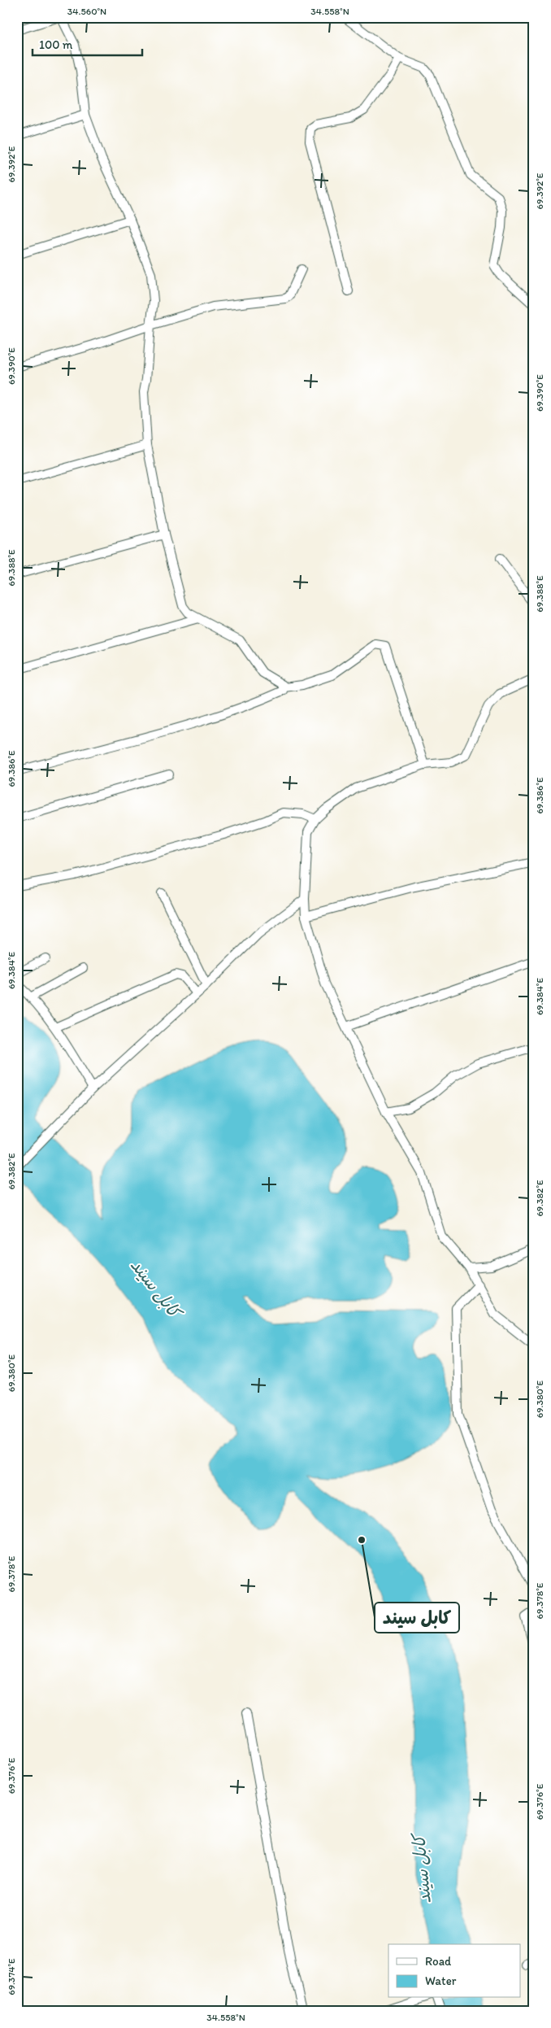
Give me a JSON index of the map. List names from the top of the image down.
{
  "water": ["کابل سيند"],
  "places": ["کابل سيند"],
  "legend": ["Road", "Water"],
  "scale_bar": "100 m",
  "coordinates": [
    "34.560°N",
    "34.558°N",
    "69.392°E",
    "69.390°E",
    "69.388°E",
    "69.386°E",
    "69.384°E",
    "69.382°E",
    "69.380°E",
    "69.378°E",
    "69.376°E",
    "69.374°E"
  ]
}
